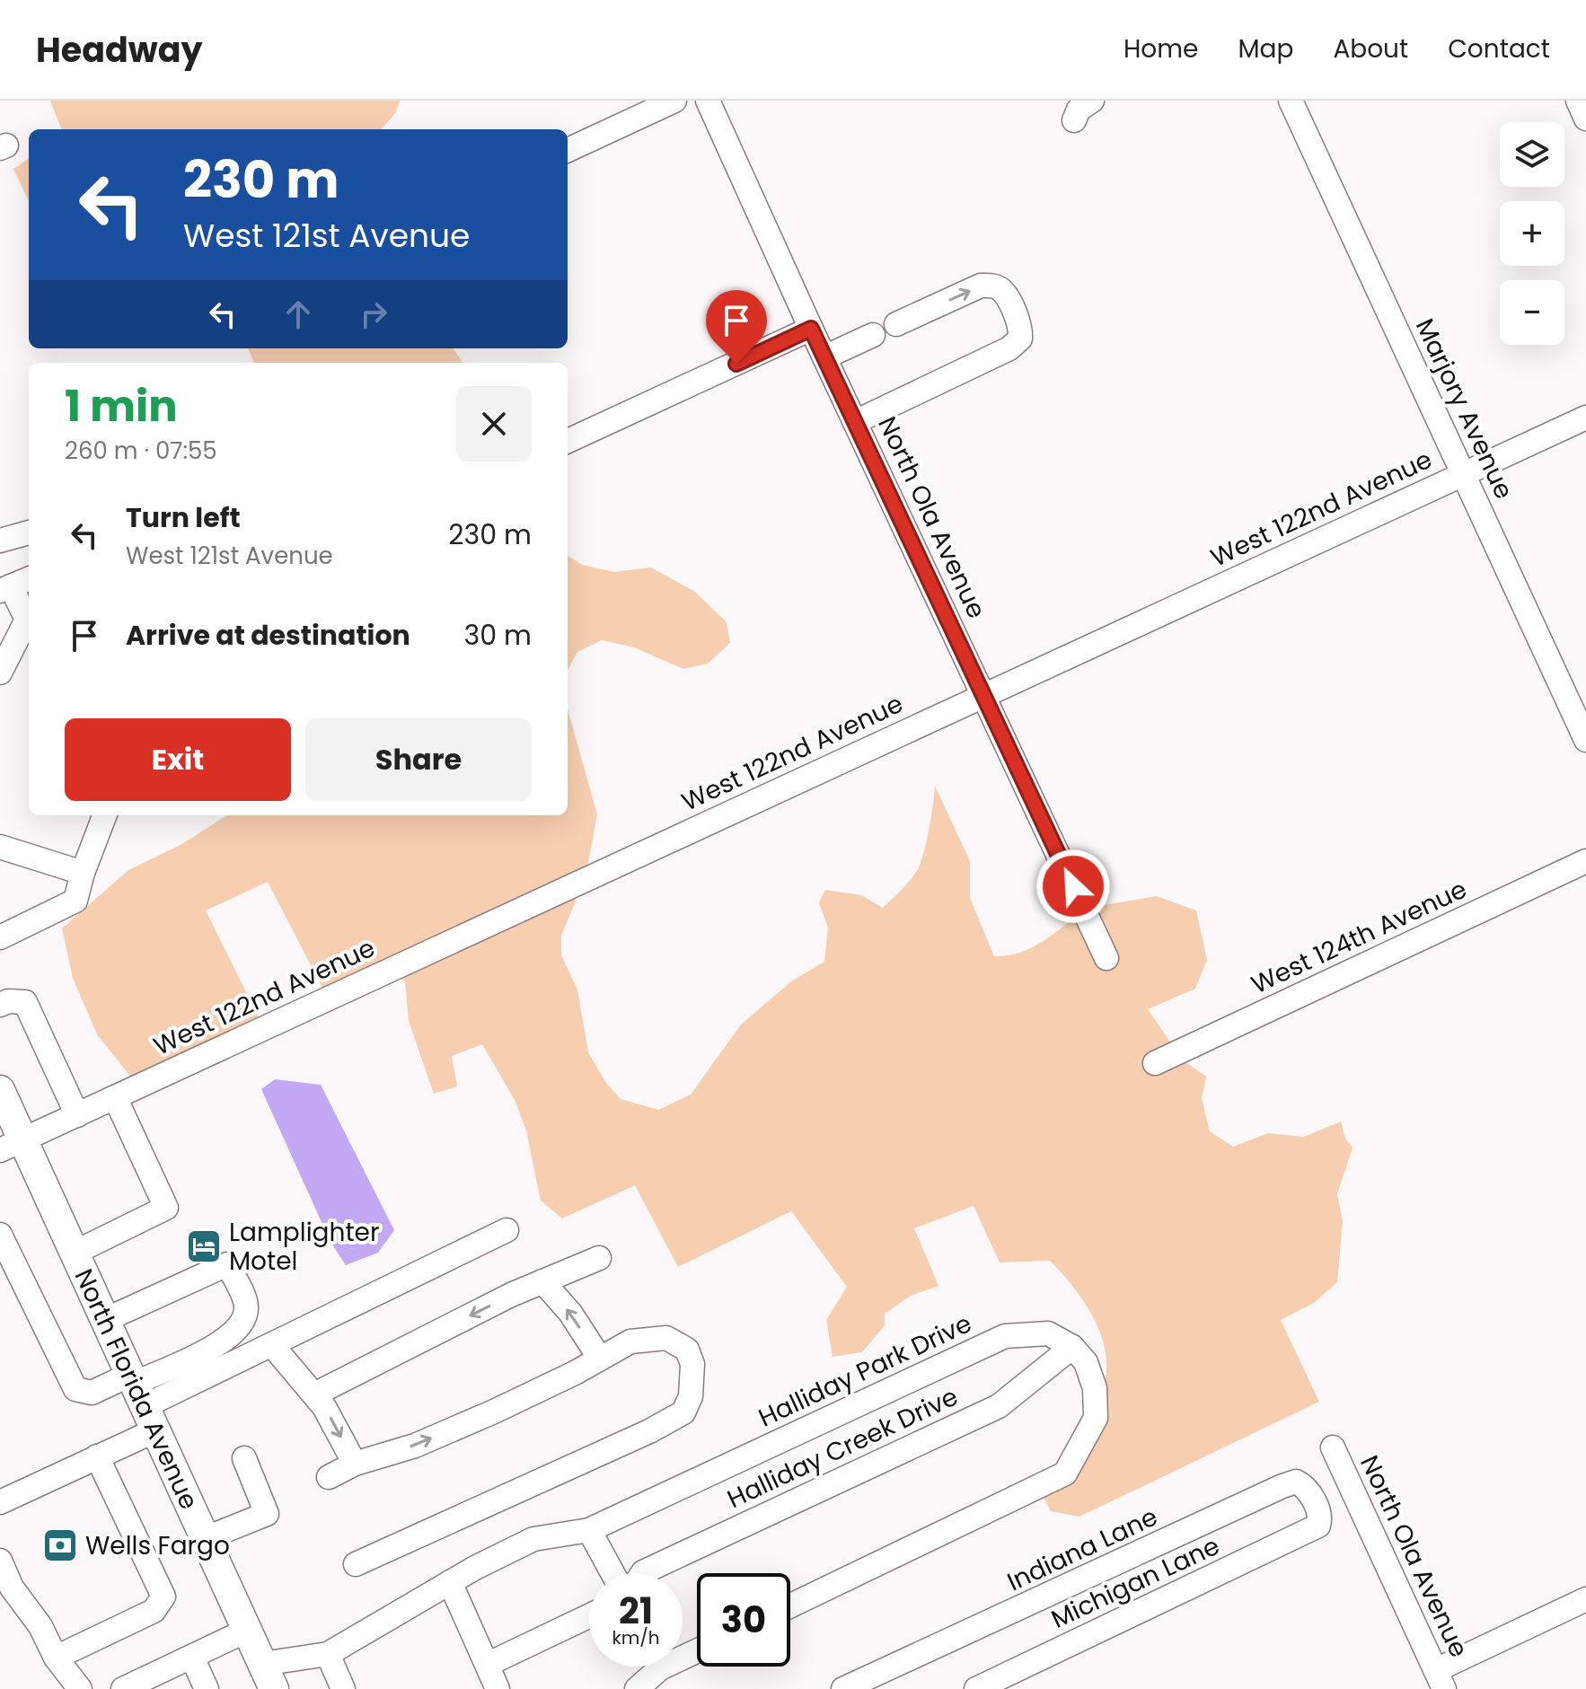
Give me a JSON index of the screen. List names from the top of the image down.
{
  "streets": {
    "main road": ["North Florida Avenue"],
    "street": [
      "Marjory Avenue",
      "West 122nd Avenue",
      "North Ola Avenue",
      "West 124th Avenue",
      "Halliday Park Drive",
      "Halliday Creek Drive",
      "Indiana Lane",
      "Michigan Lane"
    ]
  },
  "crossings": [
    ["Marjory Avenue", "West 122nd Avenue"],
    ["West 122nd Avenue", "North Ola Avenue"],
    ["West 122nd Avenue", "North Florida Avenue"],
    ["Halliday Park Drive", "North Florida Avenue"],
    ["Halliday Park Drive", "Halliday Creek Drive"],
    ["Indiana Lane", "Michigan Lane"]
  ],
  "places": {
    "hotel": ["Lamplighter Motel"],
    "bank": ["Wells Fargo"]
  },
  "page": {
    "header": "Headway",
    "nav": [
      "Home",
      "Map",
      "About",
      "Contact"
    ],
    "map_buttons": ["+", "−"],
    "turn": ["230 m", "West 121st Avenue"],
    "heading": ["1 min", "260 m · 07:55"],
    "list": [
      {
        "name": "Turn left",
        "note": "West 121st Avenue",
        "value": "230 m"
      },
      {
        "name": "Arrive at destination",
        "value": "30 m"
      }
    ],
    "buttons": ["Exit", "Share"],
    "speed": "21 km/h",
    "limit": "30"
  }
}
